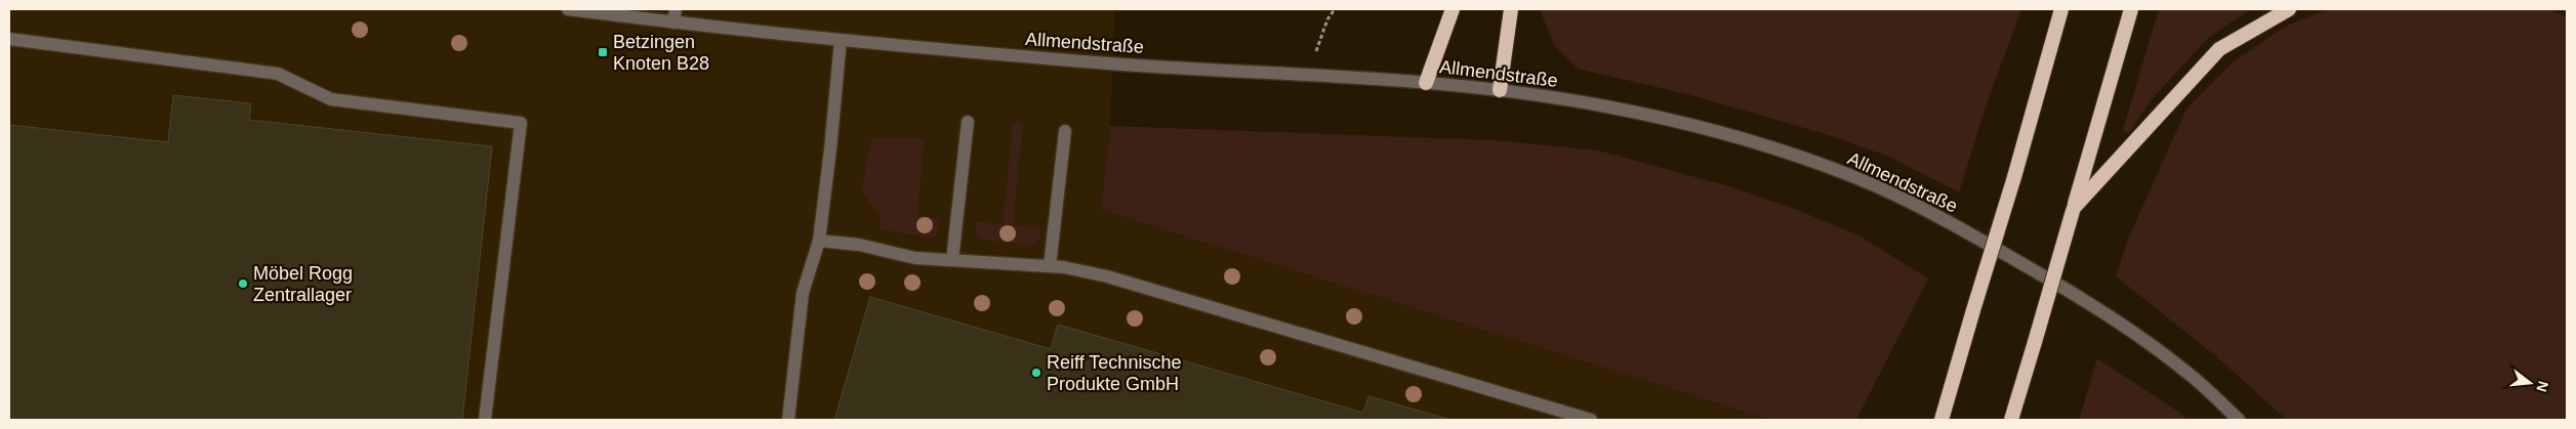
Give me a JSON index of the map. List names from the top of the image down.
{
  "streets": {
    "street": ["Allmendstraße"]
  },
  "places": {
    "transit": ["Betzingen Knoten B28"],
    "other": ["Möbel Rogg Zentrallager", "Reiff Technische Produkte GmbH"]
  },
  "north": "right"
}
